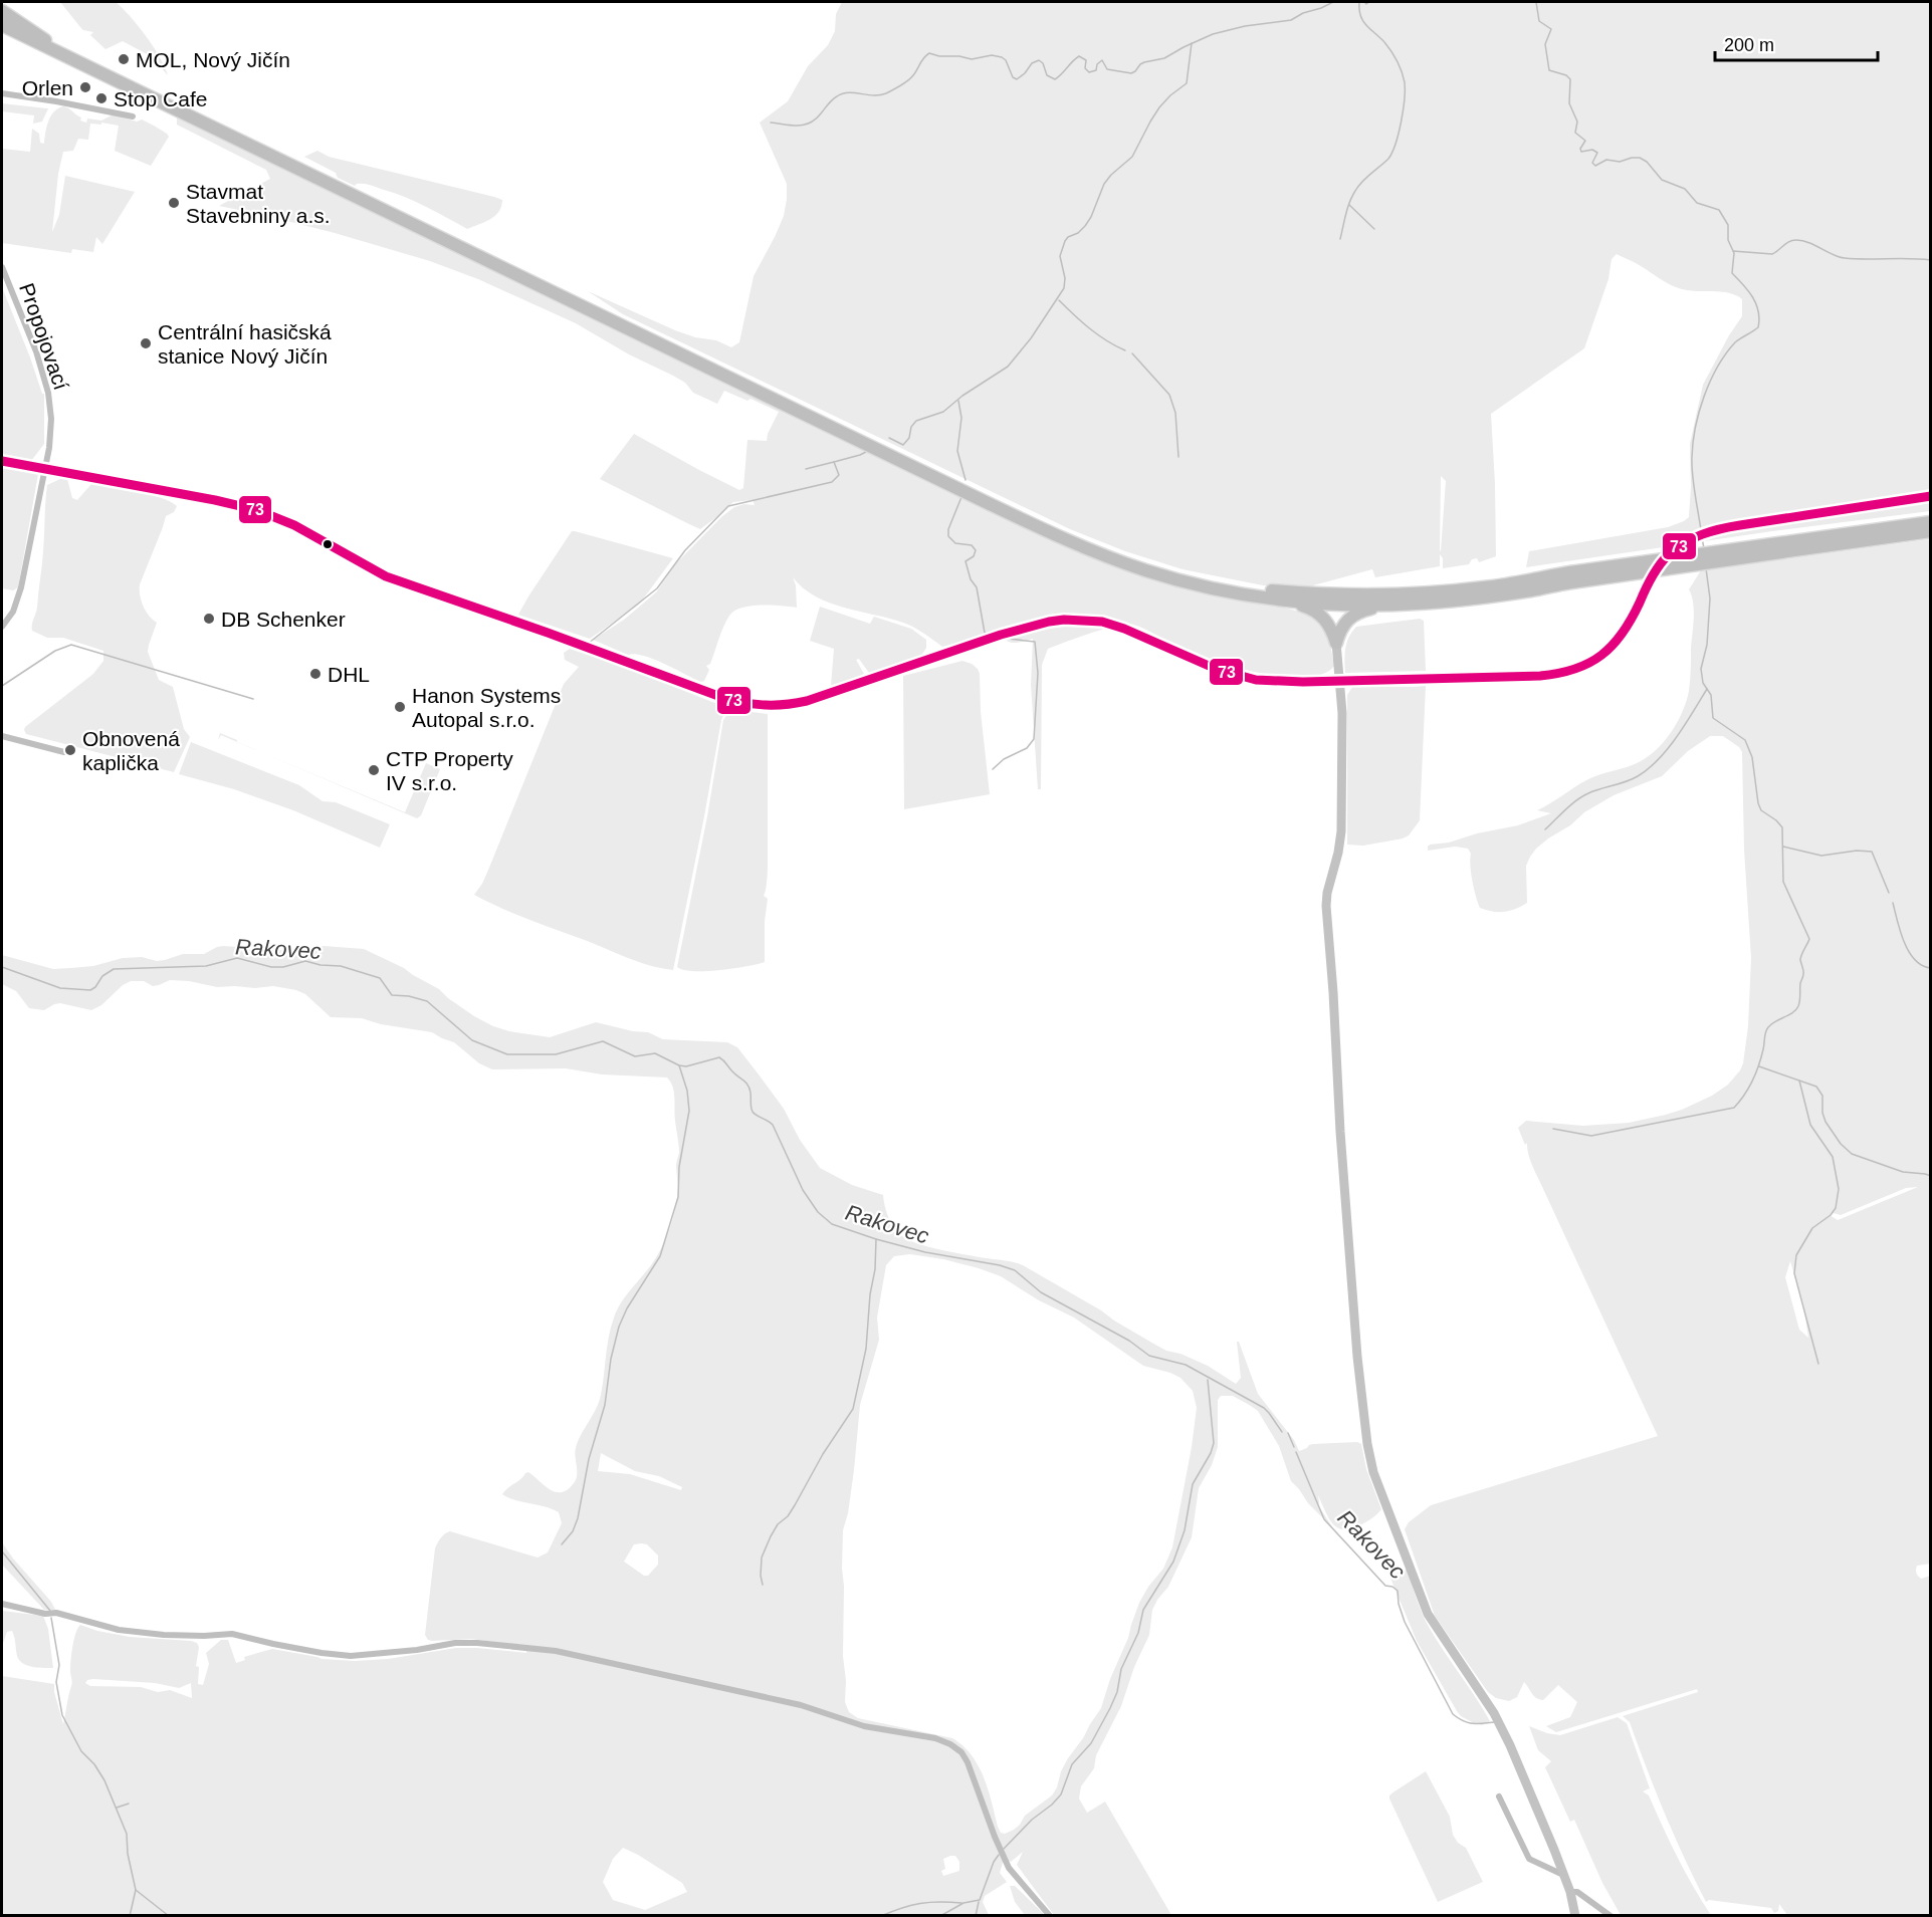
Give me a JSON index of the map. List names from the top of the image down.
{
  "streets": {
    "street": ["Propojovací"]
  },
  "water": ["Rakovec"],
  "places": [
    "MOL, Nový Jičín",
    "Orlen",
    "Stop Cafe",
    "Stavmat Stavebniny a.s.",
    "Centrální hasičská stanice Nový Jičín",
    "DB Schenker",
    "DHL",
    "Hanon Systems Autopal s.r.o.",
    "Obnovená kaplička",
    "CTP Property IV s.r.o."
  ],
  "lines": ["transit line 73"],
  "scale_bar": "200 m"
}
